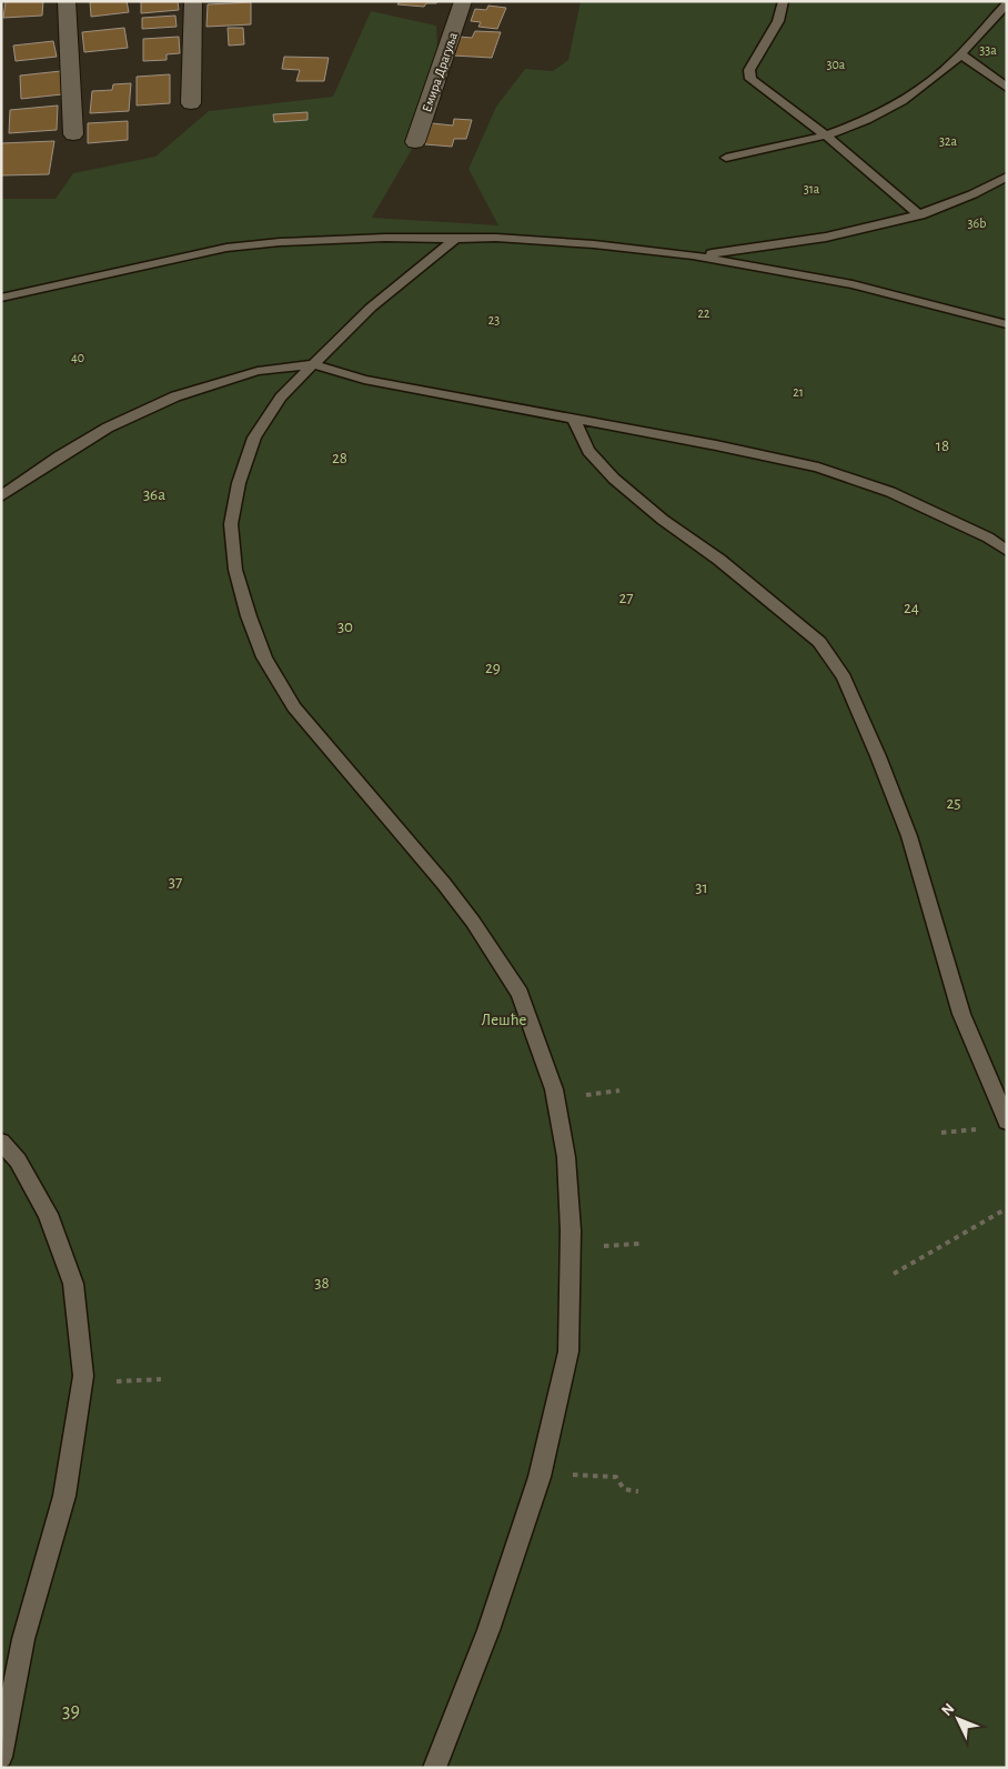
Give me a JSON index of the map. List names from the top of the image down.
{
  "streets": {
    "street": ["Емира Драгуља"]
  },
  "parks": [
    "33a",
    "30a",
    "32a",
    "31a",
    "36b",
    "22",
    "23",
    "40",
    "21",
    "18",
    "28",
    "36a",
    "27",
    "24",
    "30",
    "29",
    "25",
    "37",
    "31",
    "Лешће",
    "38",
    "39"
  ],
  "north": "top left"
}
